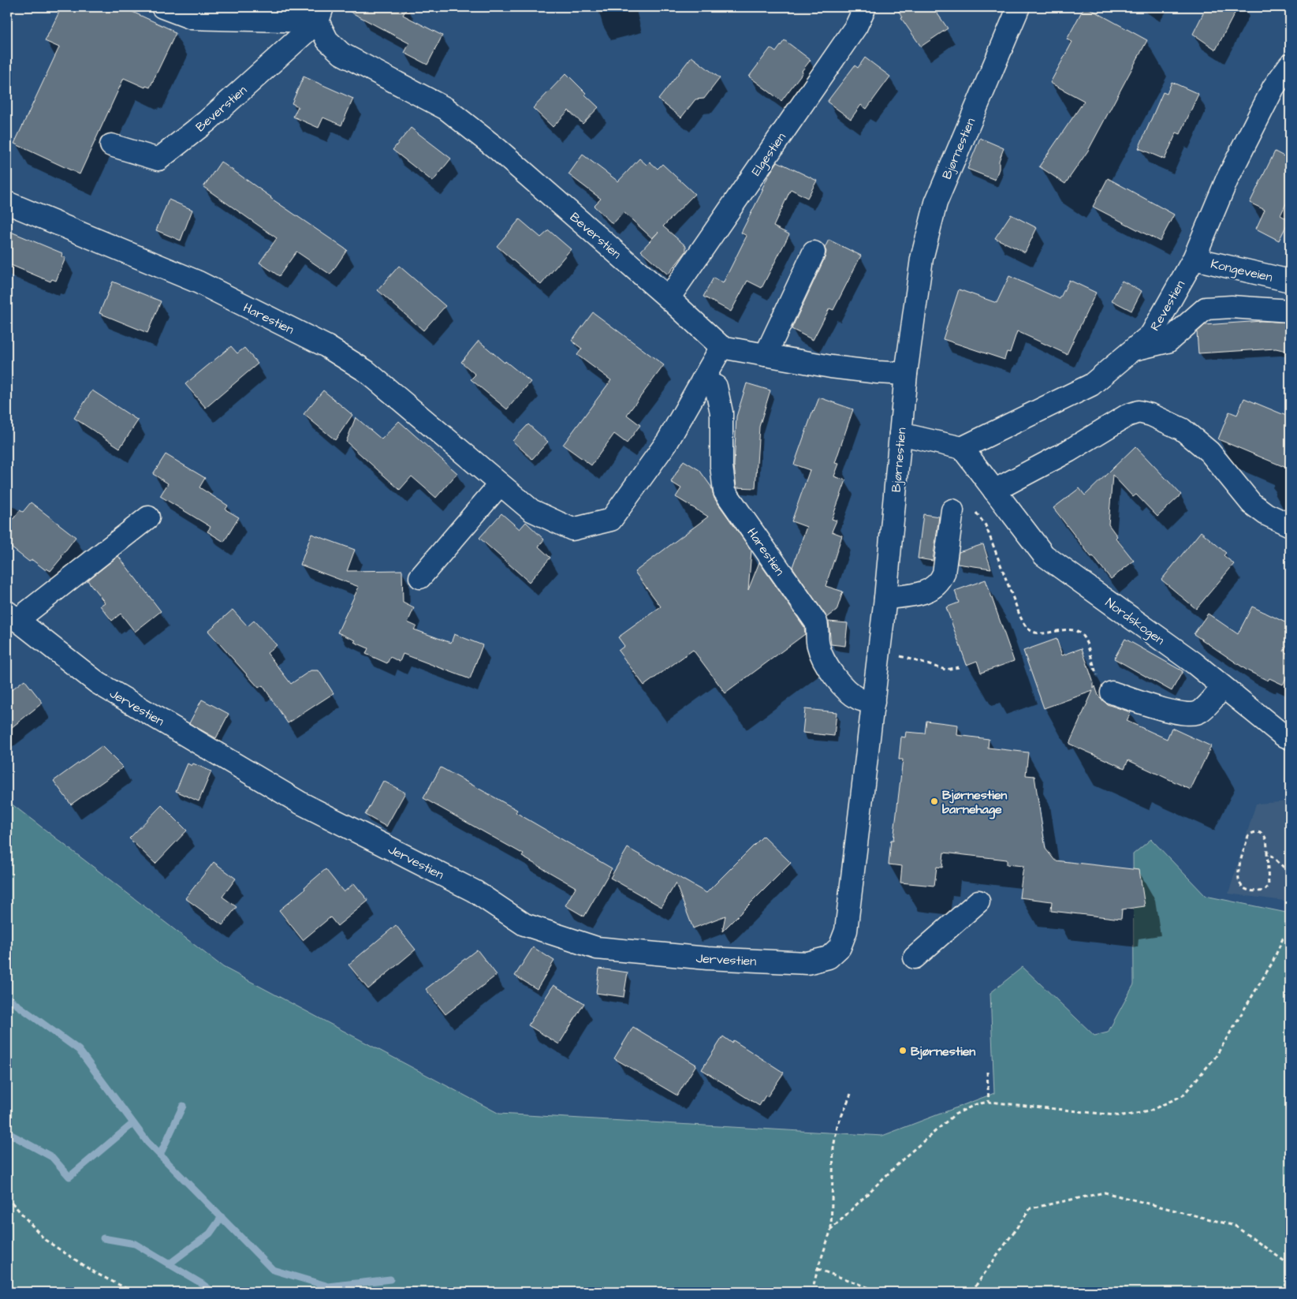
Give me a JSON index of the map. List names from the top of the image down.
{
  "streets": {
    "street": [
      "Beverstien",
      "Bjørnestien",
      "Elgestien",
      "Kongeveien",
      "Revestien",
      "Harestien",
      "Nordskogen",
      "Jervestien"
    ]
  },
  "crossings": [
    ["Beverstien", "Elgestien"],
    ["Beverstien", "Harestien"],
    ["Bjørnestien", "Harestien"],
    ["Bjørnestien", "Jervestien"],
    ["Kongeveien", "Revestien"],
    ["Revestien", "Nordskogen"]
  ],
  "places": ["Bjørnestien barnehage", "Bjørnestien"]
}
